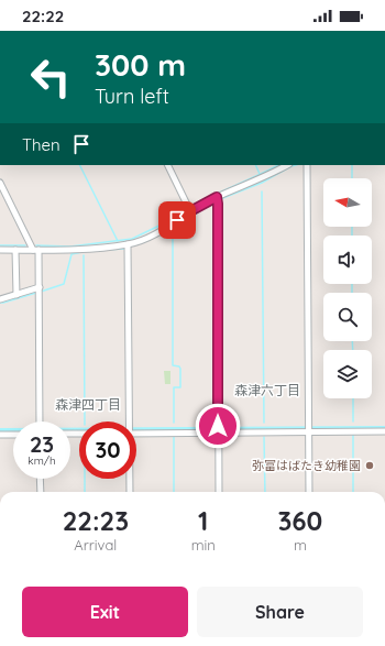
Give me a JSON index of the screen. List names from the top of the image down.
{
  "districts": ["森津六丁目", "森津四丁目"],
  "places": ["弥富はばたき幼稚園"],
  "north": "left",
  "page": {
    "status": "22:22",
    "turn": ["300 m", "Turn left"],
    "then": "Then",
    "speed": "23 km/h",
    "limit": "30",
    "eta": [
      "22:23",
      "Arrival",
      "1",
      "min",
      "360",
      "m"
    ],
    "buttons": ["Exit", "Share"]
  }
}
